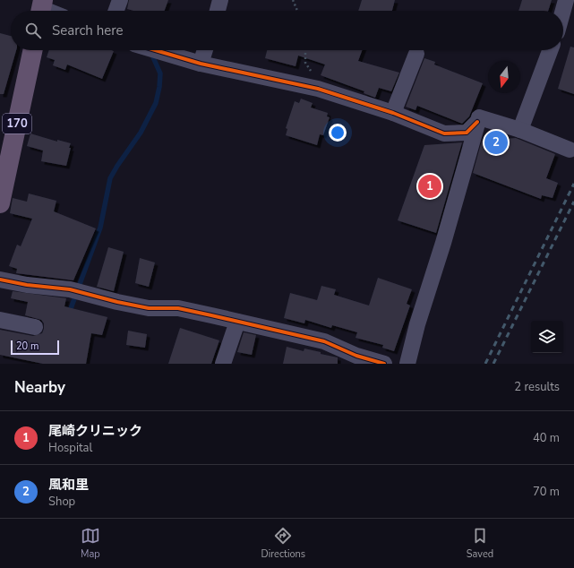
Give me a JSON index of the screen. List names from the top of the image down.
{
  "streets": {
    "highway": ["170"]
  },
  "scale_bar": "20 m",
  "north": "bottom",
  "page": {
    "search": "Search here",
    "pins": ["2", "1"],
    "scale": "20 m",
    "heading": ["Nearby", "2 results"],
    "list": [
      {
        "mark": "1",
        "name": "尾崎クリニック",
        "note": "Hospital",
        "value": "40 m"
      },
      {
        "mark": "2",
        "name": "風和里",
        "note": "Shop",
        "value": "70 m"
      }
    ],
    "nav": ["Map", "Directions", "Saved"]
  }
}
